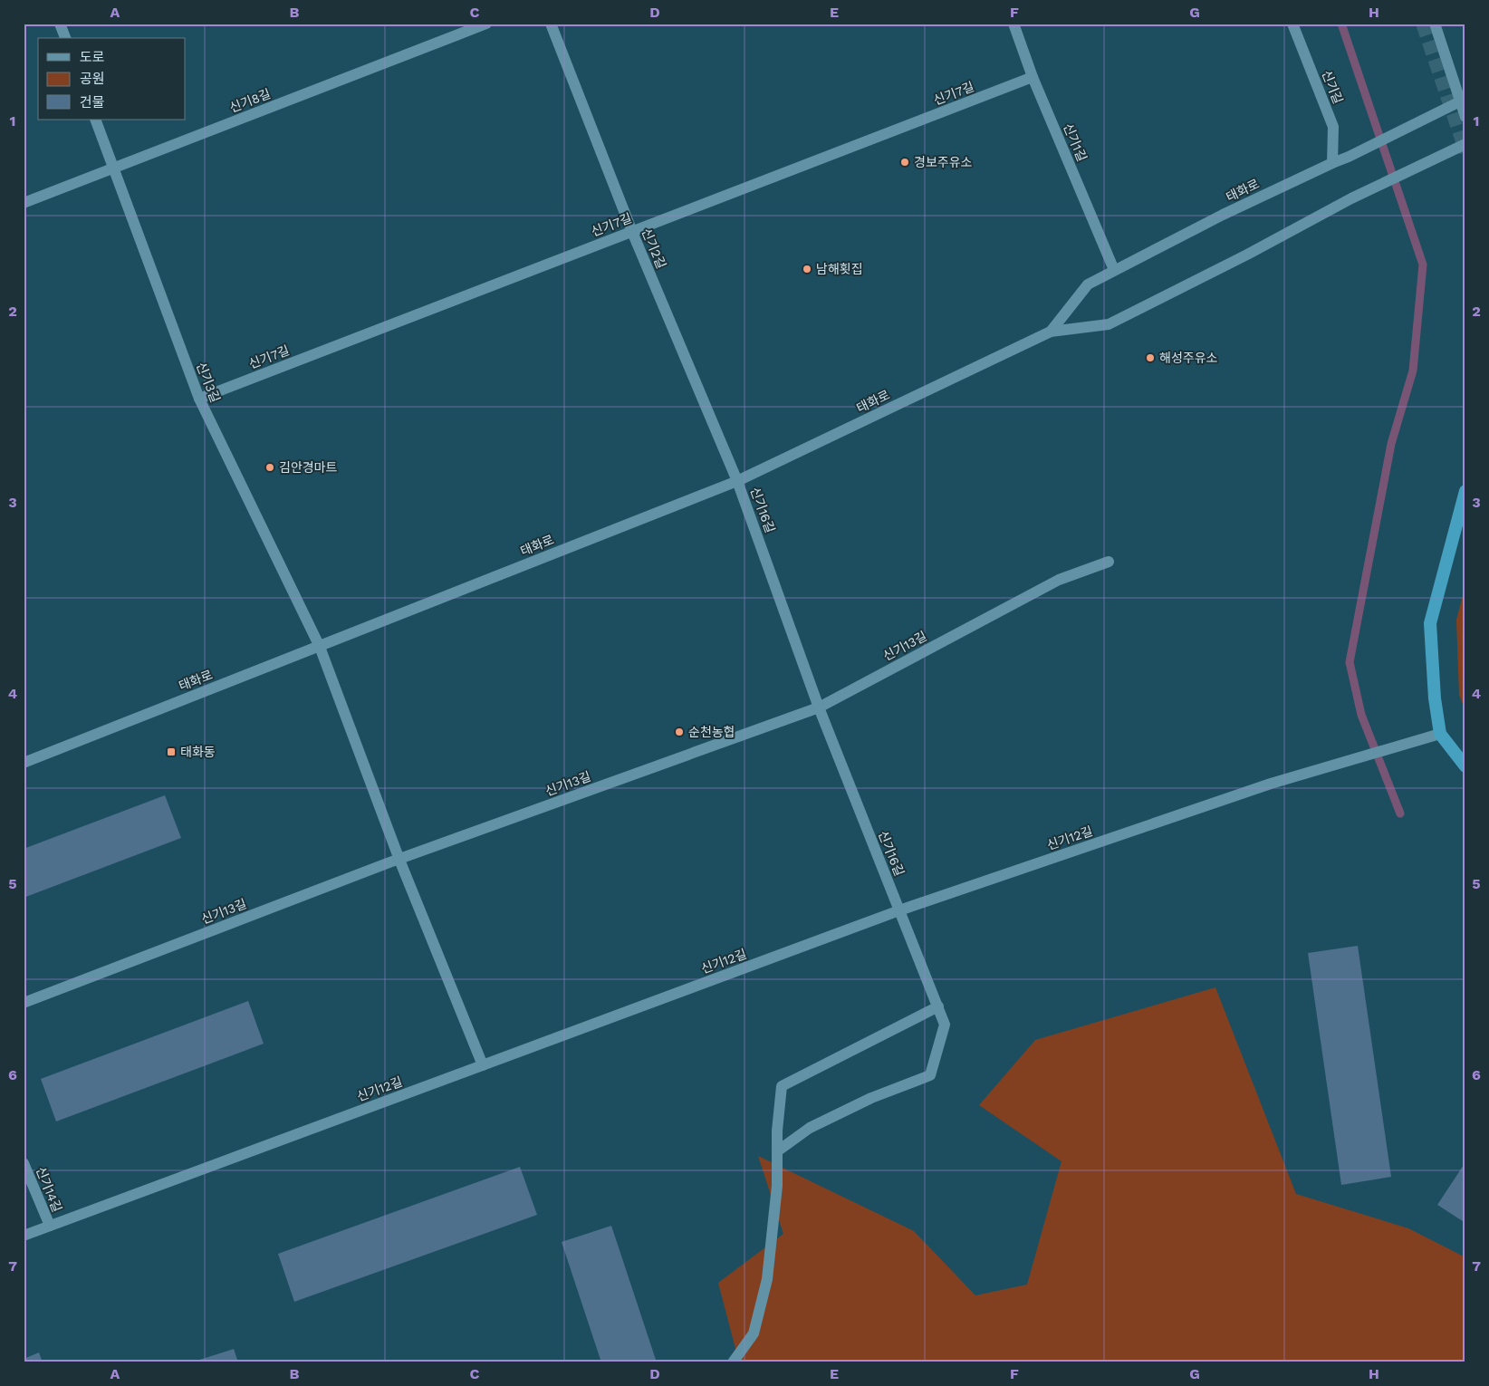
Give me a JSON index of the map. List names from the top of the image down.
{
  "streets": {
    "street": [
      "신기길",
      "신기7길",
      "신기8길",
      "신기1길",
      "태화로",
      "신기2길",
      "신기3길",
      "신기16길",
      "신기13길",
      "신기12길",
      "신기14길"
    ]
  },
  "crossings": [
    ["신기길", "태화로"],
    ["신기7길", "신기1길"],
    ["신기7길", "신기2길"],
    ["신기7길", "신기3길"],
    ["신기8길", "신기3길"],
    ["신기1길", "태화로"],
    ["태화로", "신기2길"],
    ["태화로", "신기3길"],
    ["태화로", "신기16길"],
    ["신기2길", "신기16길"],
    ["신기3길", "신기13길"],
    ["신기3길", "신기12길"],
    ["신기16길", "신기13길"],
    ["신기16길", "신기12길"],
    ["신기12길", "신기14길"]
  ],
  "places": {
    "other": [
      "경보주유소",
      "남해횟집",
      "해성주유소",
      "김안경마트",
      "순천농협"
    ],
    "transit": ["태화동"]
  },
  "legend": ["도로", "공원", "건물"],
  "grid": {
    "columns": [
      "A",
      "B",
      "C",
      "D",
      "E",
      "F",
      "G",
      "H"
    ],
    "rows": [
      "1",
      "2",
      "3",
      "4",
      "5",
      "6",
      "7"
    ]
  }
}
